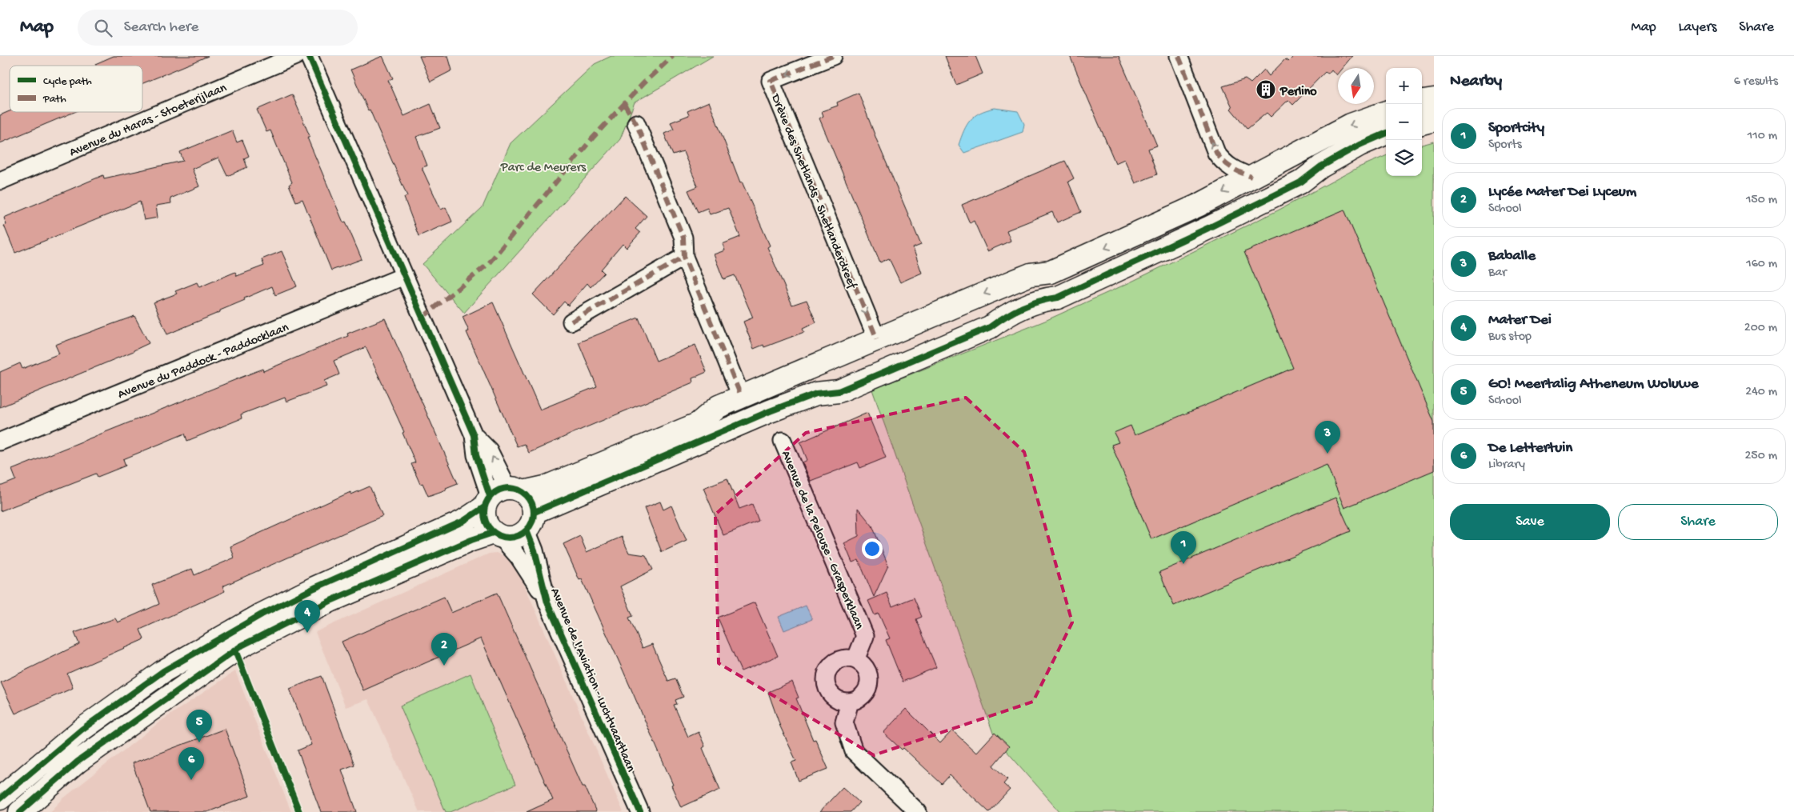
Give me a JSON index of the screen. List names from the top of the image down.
{
  "streets": {
    "street": [
      "Avenue du Haras - Stoeterijlaan",
      "Drève des Shetlands - Shetlanderdreef",
      "Avenue du Paddock - Paddocklaan",
      "Avenue de la Pelouse - Grasperklaan",
      "Avenue de l'Aviation - Luchtvaartlaan"
    ]
  },
  "parks": ["Parc de Meurers"],
  "places": {
    "building": ["Perlino"]
  },
  "legend": ["Cycle path", "Path"],
  "north": "bottom",
  "page": {
    "header": "Map",
    "search": "Search here",
    "nav": ["Map", "Layers", "Share"],
    "heading": ["Nearby", "6 results"],
    "map_buttons": ["+", "−"],
    "list": [
      {
        "mark": "1",
        "name": "Sportcity",
        "note": "Sports",
        "value": "110 m"
      },
      {
        "mark": "2",
        "name": "Lycée Mater Dei Lyceum",
        "note": "School",
        "value": "150 m"
      },
      {
        "mark": "3",
        "name": "Baballe",
        "note": "Bar",
        "value": "160 m"
      },
      {
        "mark": "4",
        "name": "Mater Dei",
        "note": "Bus stop",
        "value": "200 m"
      },
      {
        "mark": "5",
        "name": "GO! Meertalig Atheneum Woluwe",
        "note": "School",
        "value": "240 m"
      },
      {
        "mark": "6",
        "name": "De Lettertuin",
        "note": "Library",
        "value": "250 m"
      }
    ],
    "pins": [
      "3",
      "1",
      "4",
      "2",
      "5",
      "6"
    ],
    "buttons": ["Save", "Share"]
  }
}
